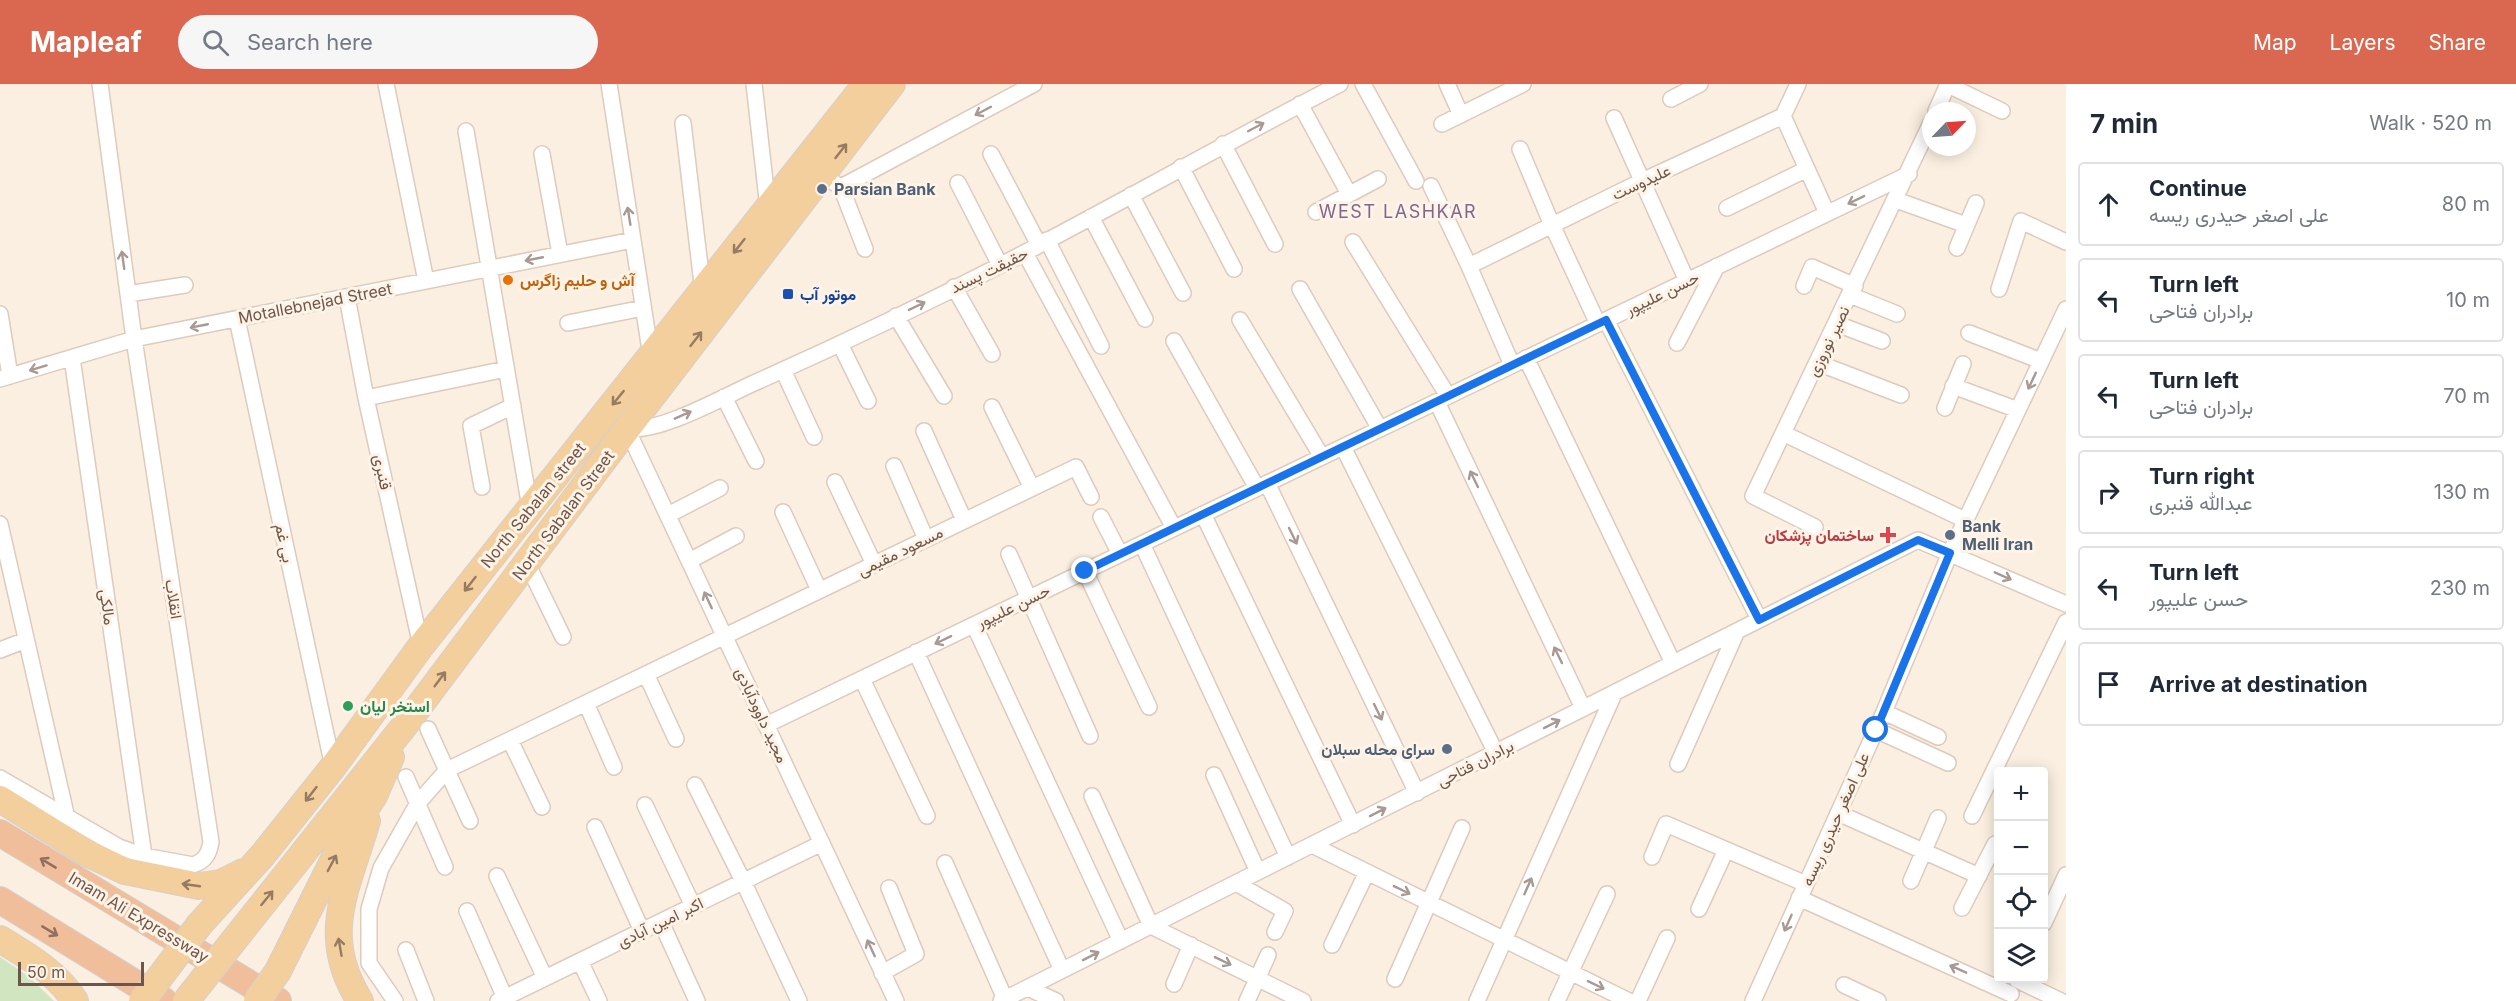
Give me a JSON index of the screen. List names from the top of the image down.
{
  "streets": {
    "highway": ["Imam Ali Expressway"],
    "main road": ["North Sabalan street", "North Sabalan Street"],
    "street": [
      "علیدوست",
      "حقیقت پسند",
      "حسن علیپور",
      "Motallebnejad Street",
      "نصیر نوروزی",
      "قنبری",
      "بی غم",
      "مسعود مقیمی",
      "انقلاب",
      "مالکی",
      "مجید داوودآبادی",
      "برادران فتاحی",
      "علی اصغر حیدری ریسه",
      "اکبر امین آبادی"
    ]
  },
  "crossings": [
    ["حقیقت پسند", "North Sabalan Street"],
    ["حقیقت پسند", "مجید داوودآبادی"],
    ["حسن علیپور", "نصیر نوروزی"],
    ["حسن علیپور", "مجید داوودآبادی"],
    ["Motallebnejad Street", "قنبری"],
    ["Motallebnejad Street", "بی غم"],
    ["Motallebnejad Street", "انقلاب"],
    ["Motallebnejad Street", "مالکی"],
    ["قنبری", "North Sabalan street"],
    ["North Sabalan street", "بی غم"],
    ["North Sabalan Street", "مجید داوودآبادی"],
    ["مسعود مقیمی", "مجید داوودآبادی"],
    ["انقلاب", "مالکی"],
    ["مجید داوودآبادی", "اکبر امین آبادی"],
    ["برادران فتاحی", "علی اصغر حیدری ریسه"]
  ],
  "one_way": ["Motallebnejad Street", "North Sabalan street"],
  "districts": ["WEST LASHKAR"],
  "places": {
    "other": [
      "Parsian Bank",
      "آش و حلیم زاگرس",
      "Bank Melli Iran",
      "استخر لیان",
      "سرای محله سبلان"
    ],
    "transit": ["موتور آب"],
    "health": ["ساختمان پزشکان"]
  },
  "scale_bar": "50 m",
  "north": "top right",
  "page": {
    "header": "Mapleaf",
    "search": "Search here",
    "nav": ["Map", "Layers", "Share"],
    "heading": ["7 min", "Walk · 520 m"],
    "list": [
      ["Continue", "علی اصغر حیدری ریسه", "80 m"],
      ["Turn left", "برادران فتاحی", "10 m"],
      ["Turn left", "برادران فتاحی", "70 m"],
      ["Turn right", "عبدالله قنبری", "130 m"],
      ["Turn left", "حسن علیپور", "230 m"],
      "Arrive at destination"
    ],
    "map_buttons": ["+", "−"],
    "scale": "50 m"
  }
}
